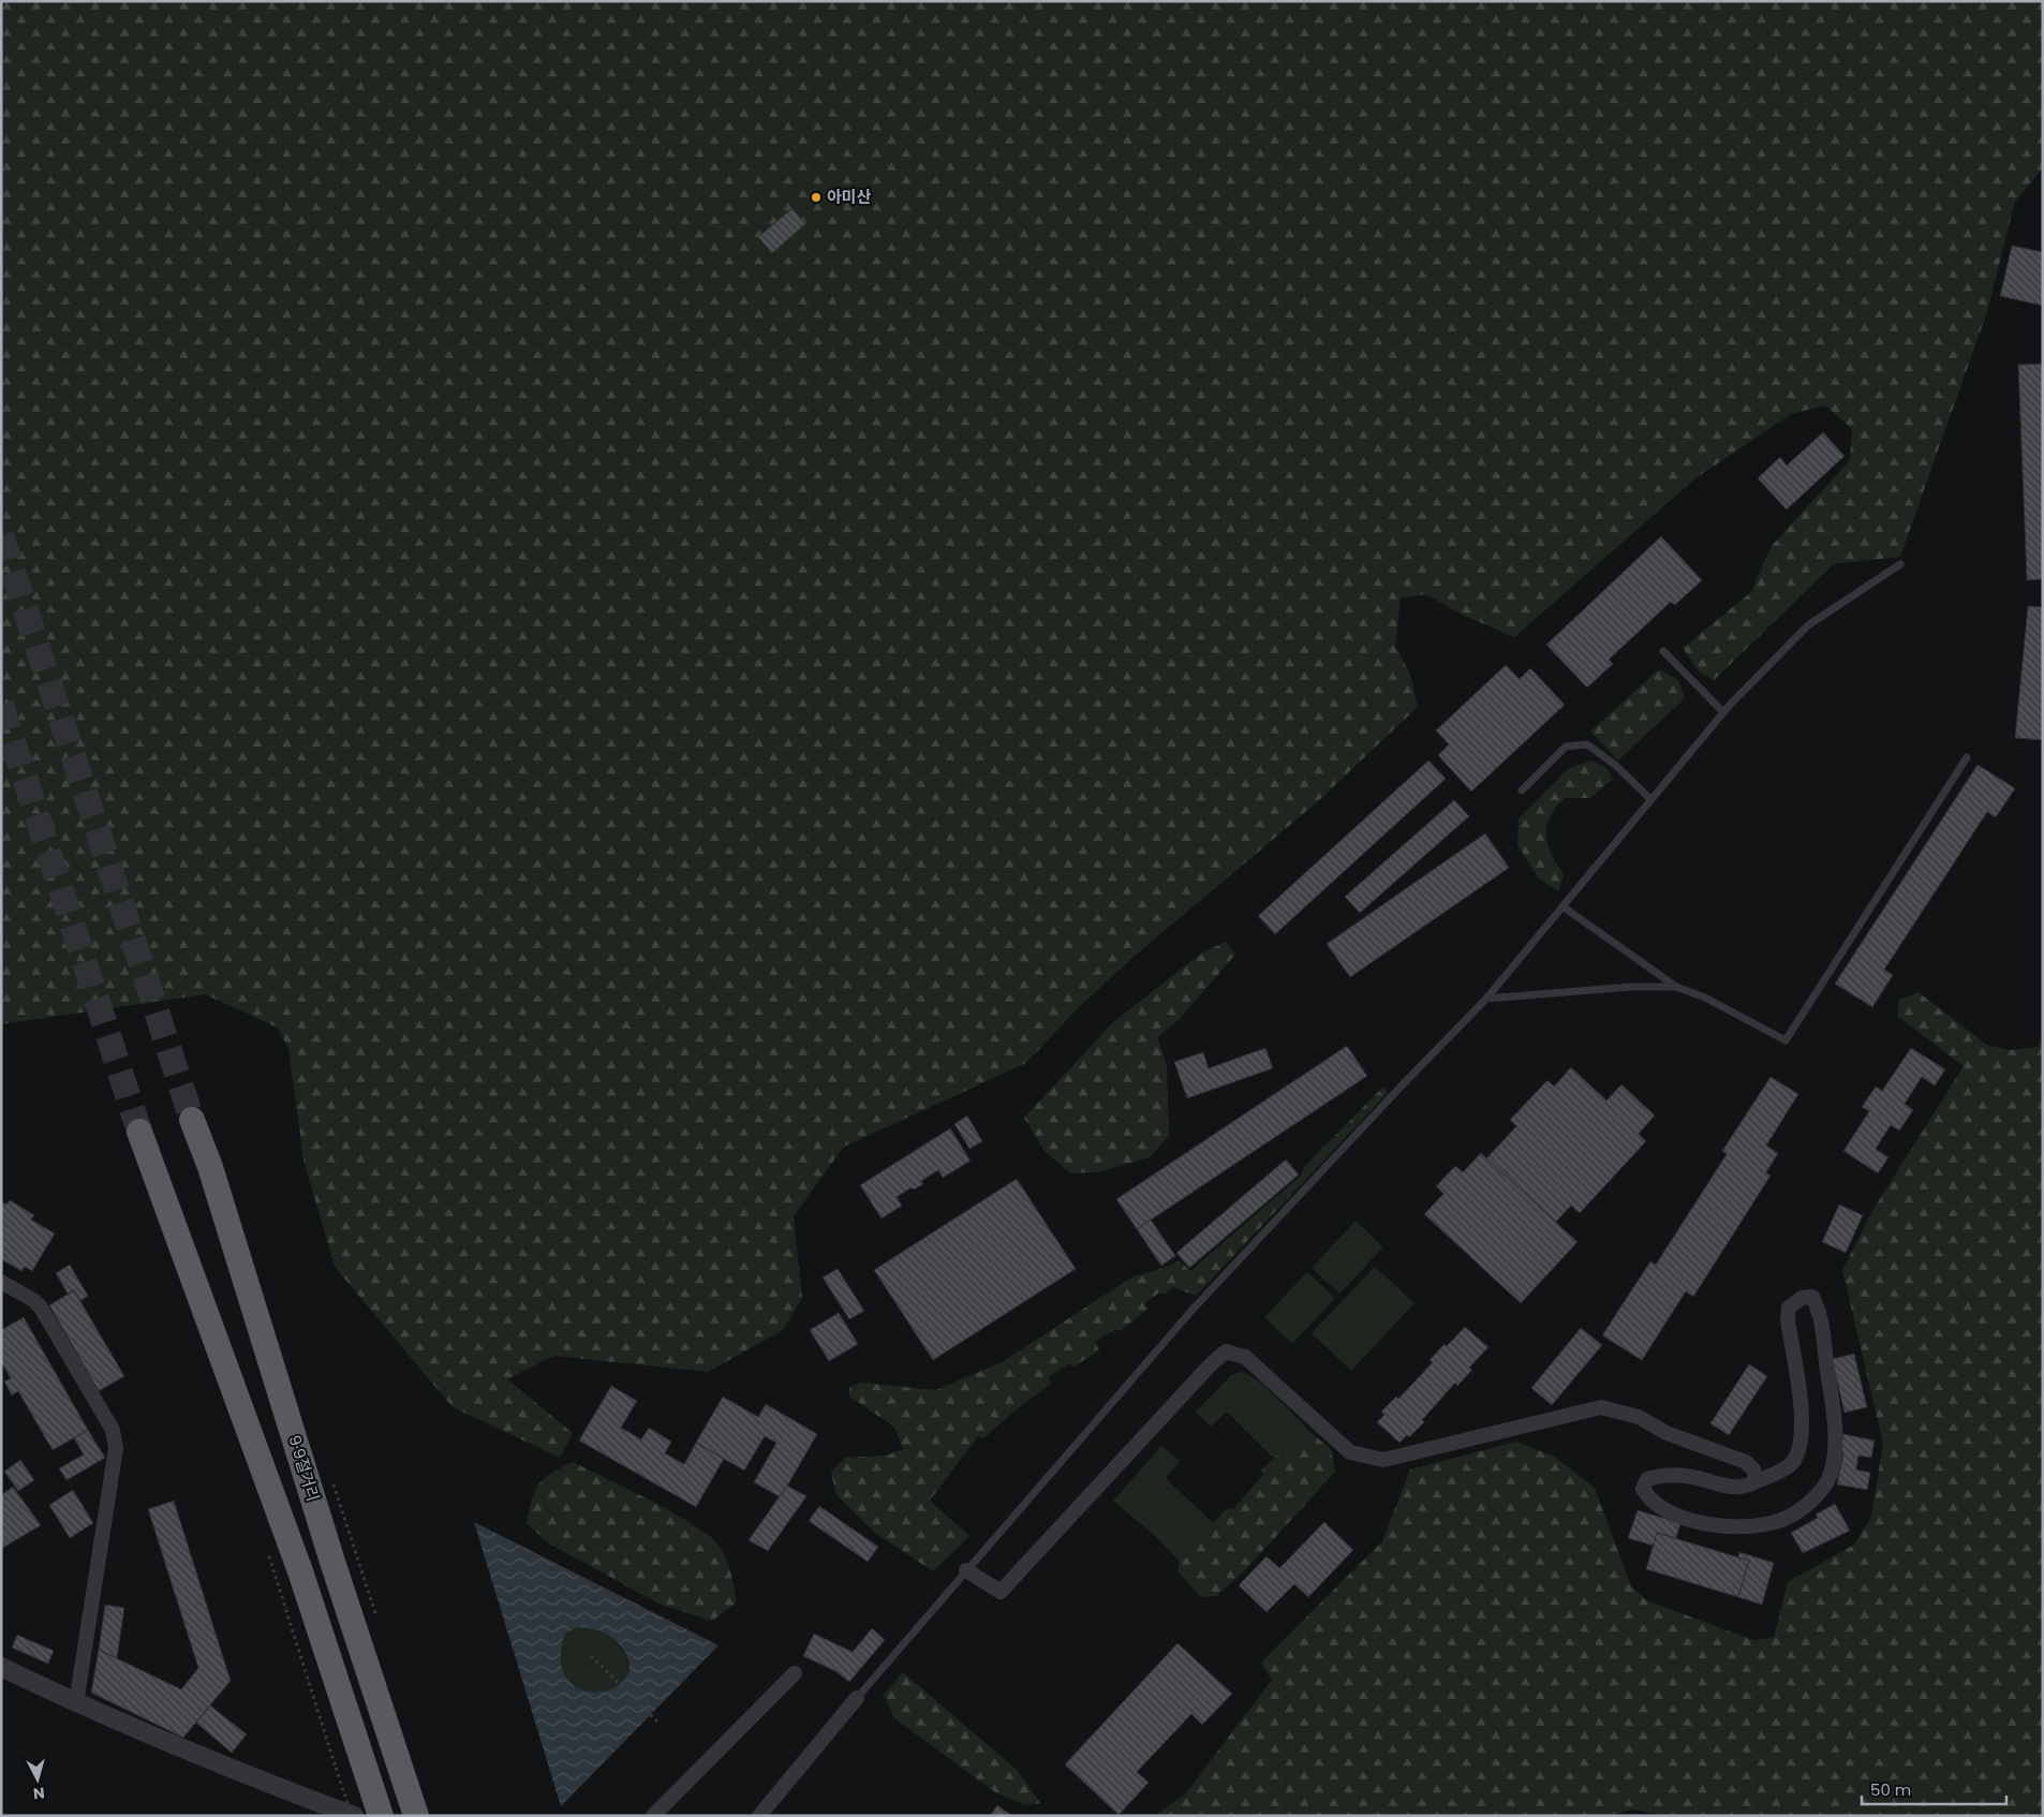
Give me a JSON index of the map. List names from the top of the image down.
{
  "streets": {
    "highway": ["9·9절거리"]
  },
  "places": ["아미산"],
  "scale_bar": "50 m",
  "north": "bottom"
}
